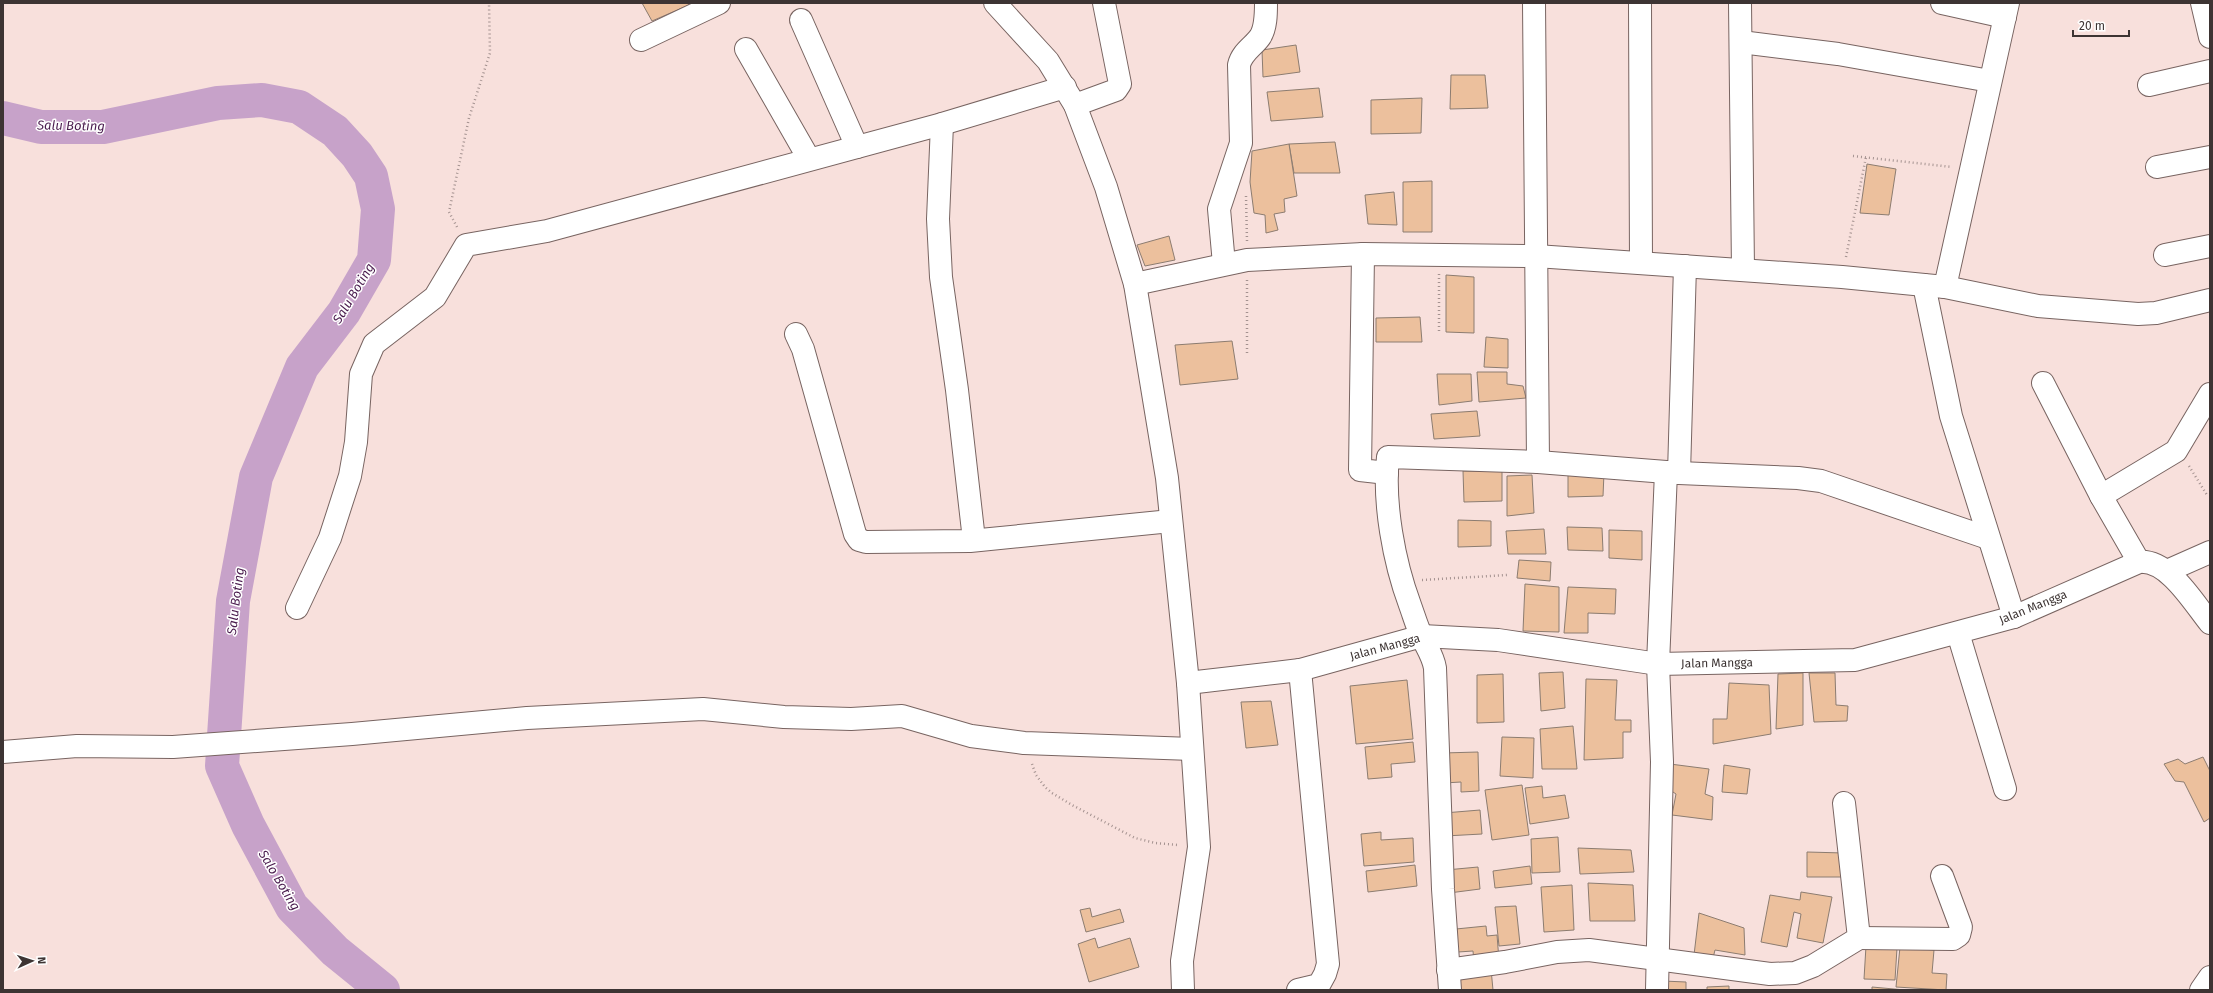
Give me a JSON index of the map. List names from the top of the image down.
{
  "streets": {
    "street": ["Jalan Mangga"]
  },
  "water": ["Salu Boting", "Salo Boting"],
  "scale_bar": "20 m",
  "north": "right"
}
